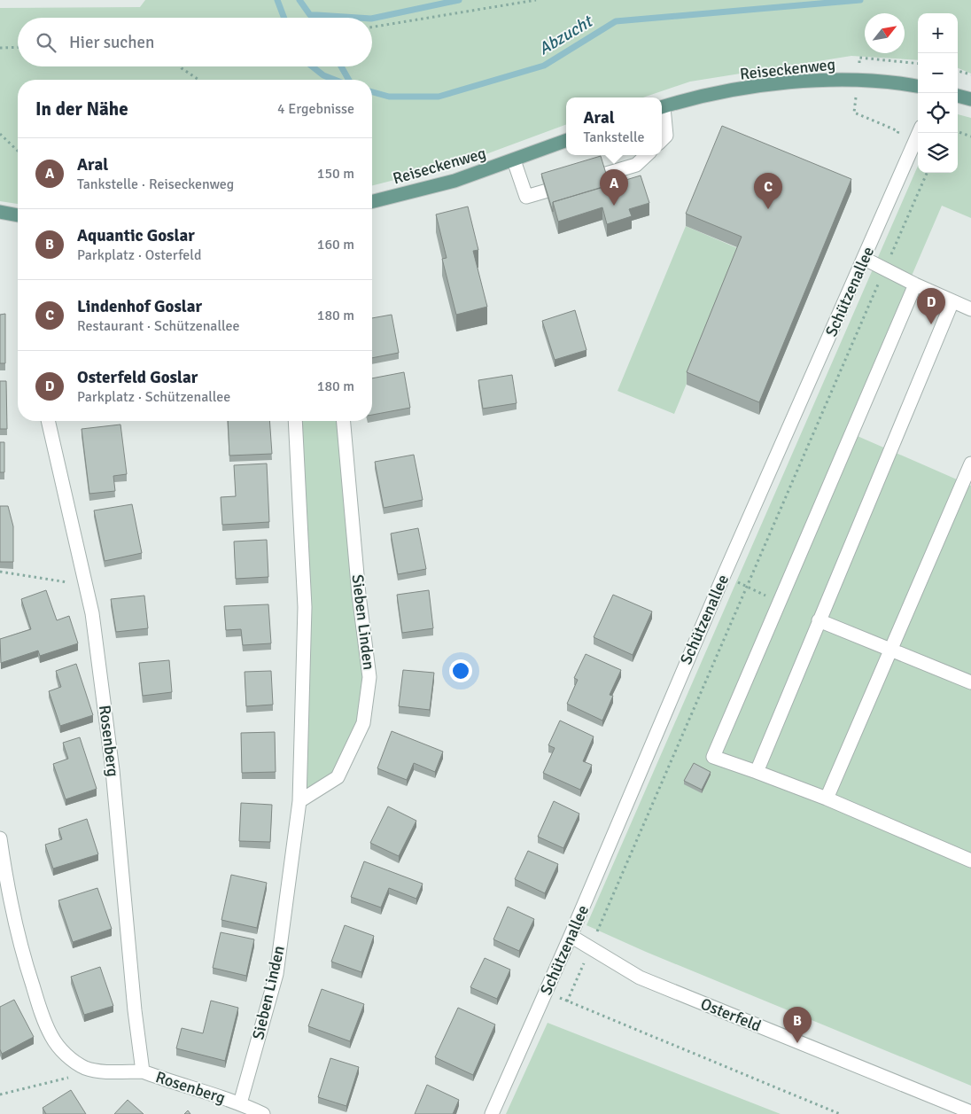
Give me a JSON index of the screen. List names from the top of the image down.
{
  "streets": {
    "main road": ["Reiseckenweg"],
    "street": [
      "Schützenallee",
      "Sieben Linden",
      "Rosenberg",
      "Osterfeld"
    ]
  },
  "crossings": [
    ["Schützenallee", "Osterfeld"],
    ["Sieben Linden", "Rosenberg"]
  ],
  "water": ["Abzucht"],
  "north": "top right",
  "page": {
    "map_buttons": ["+", "−"],
    "search": "Hier suchen",
    "heading": ["In der Nähe", "4 Ergebnisse"],
    "popup": ["Aral", "Tankstelle"],
    "list": [
      {
        "mark": "A",
        "name": "Aral",
        "note": "Tankstelle · Reiseckenweg",
        "value": "150 m"
      },
      {
        "mark": "B",
        "name": "Aquantic Goslar",
        "note": "Parkplatz · Osterfeld",
        "value": "160 m"
      },
      {
        "mark": "C",
        "name": "Lindenhof Goslar",
        "note": "Restaurant · Schützenallee",
        "value": "180 m"
      },
      {
        "mark": "D",
        "name": "Osterfeld Goslar",
        "note": "Parkplatz · Schützenallee",
        "value": "180 m"
      }
    ],
    "pins": [
      "A",
      "C",
      "D",
      "B"
    ]
  }
}
